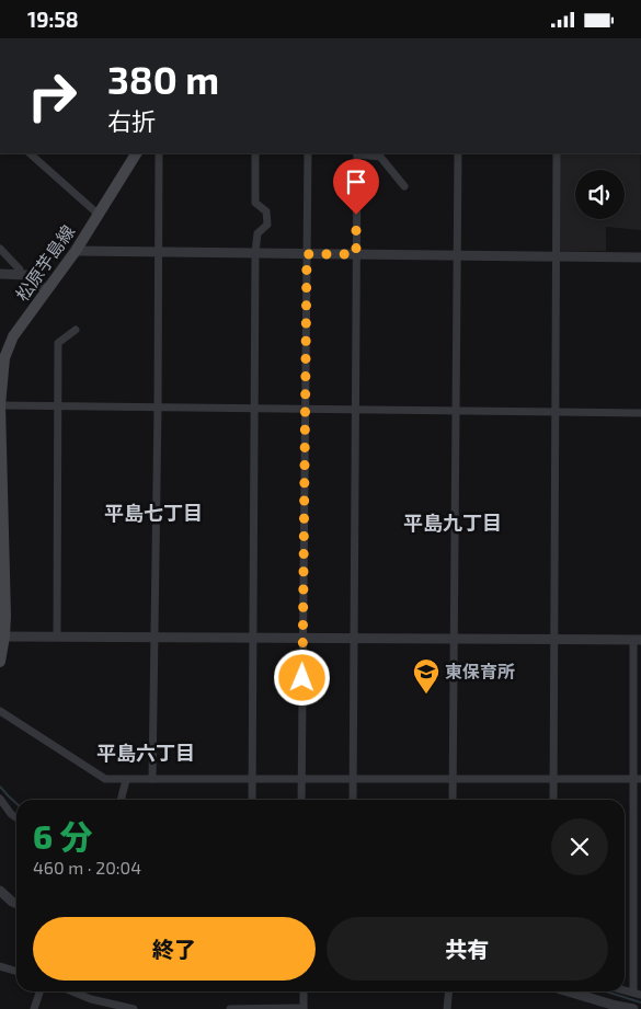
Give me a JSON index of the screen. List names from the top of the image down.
{
  "streets": {
    "main road": ["松原芋島線"]
  },
  "districts": ["平島七丁目", "平島九丁目", "平島六丁目"],
  "places": {
    "school or university": ["東保育所"]
  },
  "page": {
    "status": "19:58",
    "turn": ["380 m", "右折"],
    "heading": ["6 分", "460 m · 20:04"],
    "buttons": ["終了", "共有"]
  }
}
